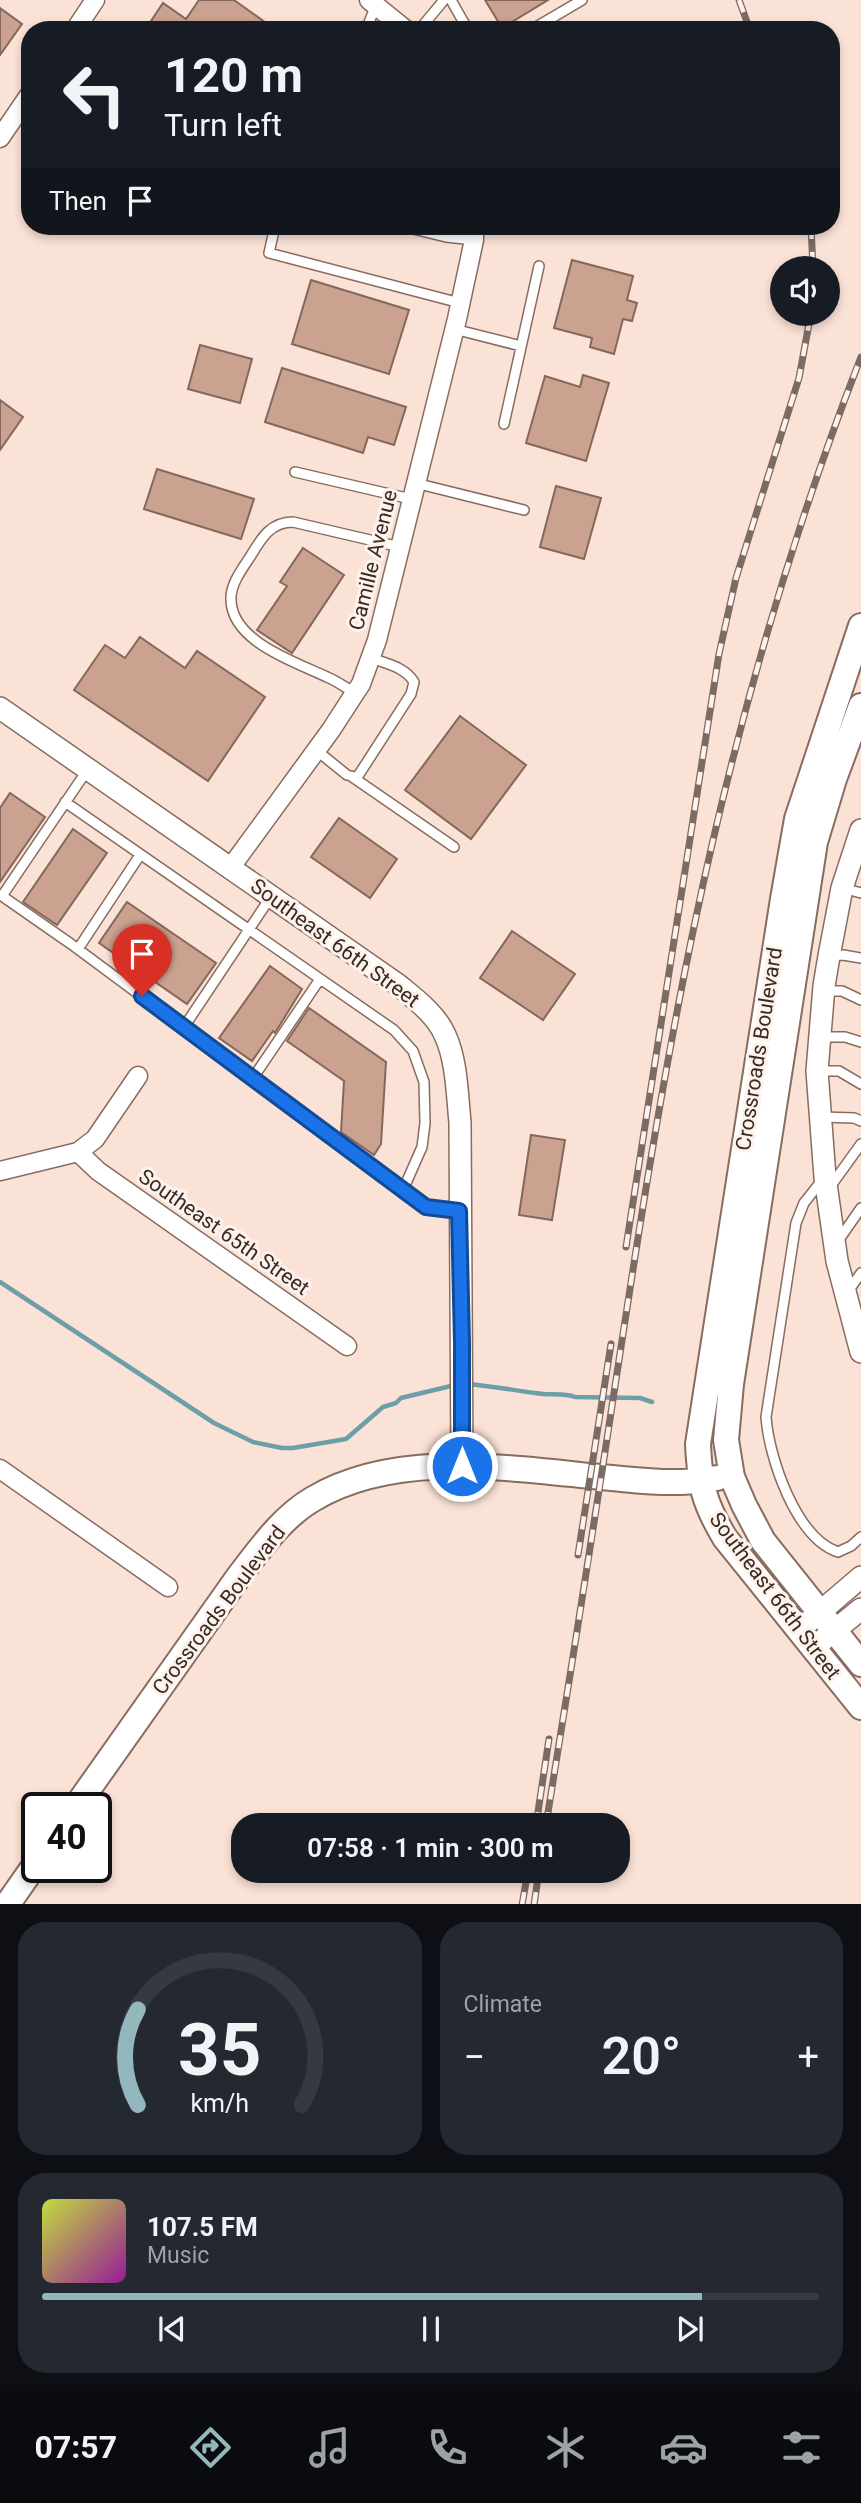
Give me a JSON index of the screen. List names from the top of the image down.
{
  "streets": {
    "main road": ["Southeast 66th Street", "Crossroads Boulevard"],
    "street": ["Camille Avenue", "Southeast 65th Street"]
  },
  "crossings": [
    ["Camille Avenue", "Southeast 66th Street"],
    ["Southeast 66th Street", "Crossroads Boulevard"]
  ],
  "page": {
    "turn": ["120 m", "Turn left"],
    "then": "Then",
    "limit": "40",
    "trip": "07:58 · 1 min · 300 m",
    "tile": "Climate",
    "heat": ["−", "20°", "+"],
    "song": ["107.5 FM", "Music"],
    "tabs": "07:57",
    "gauge": ["35", "km/h"]
  }
}
